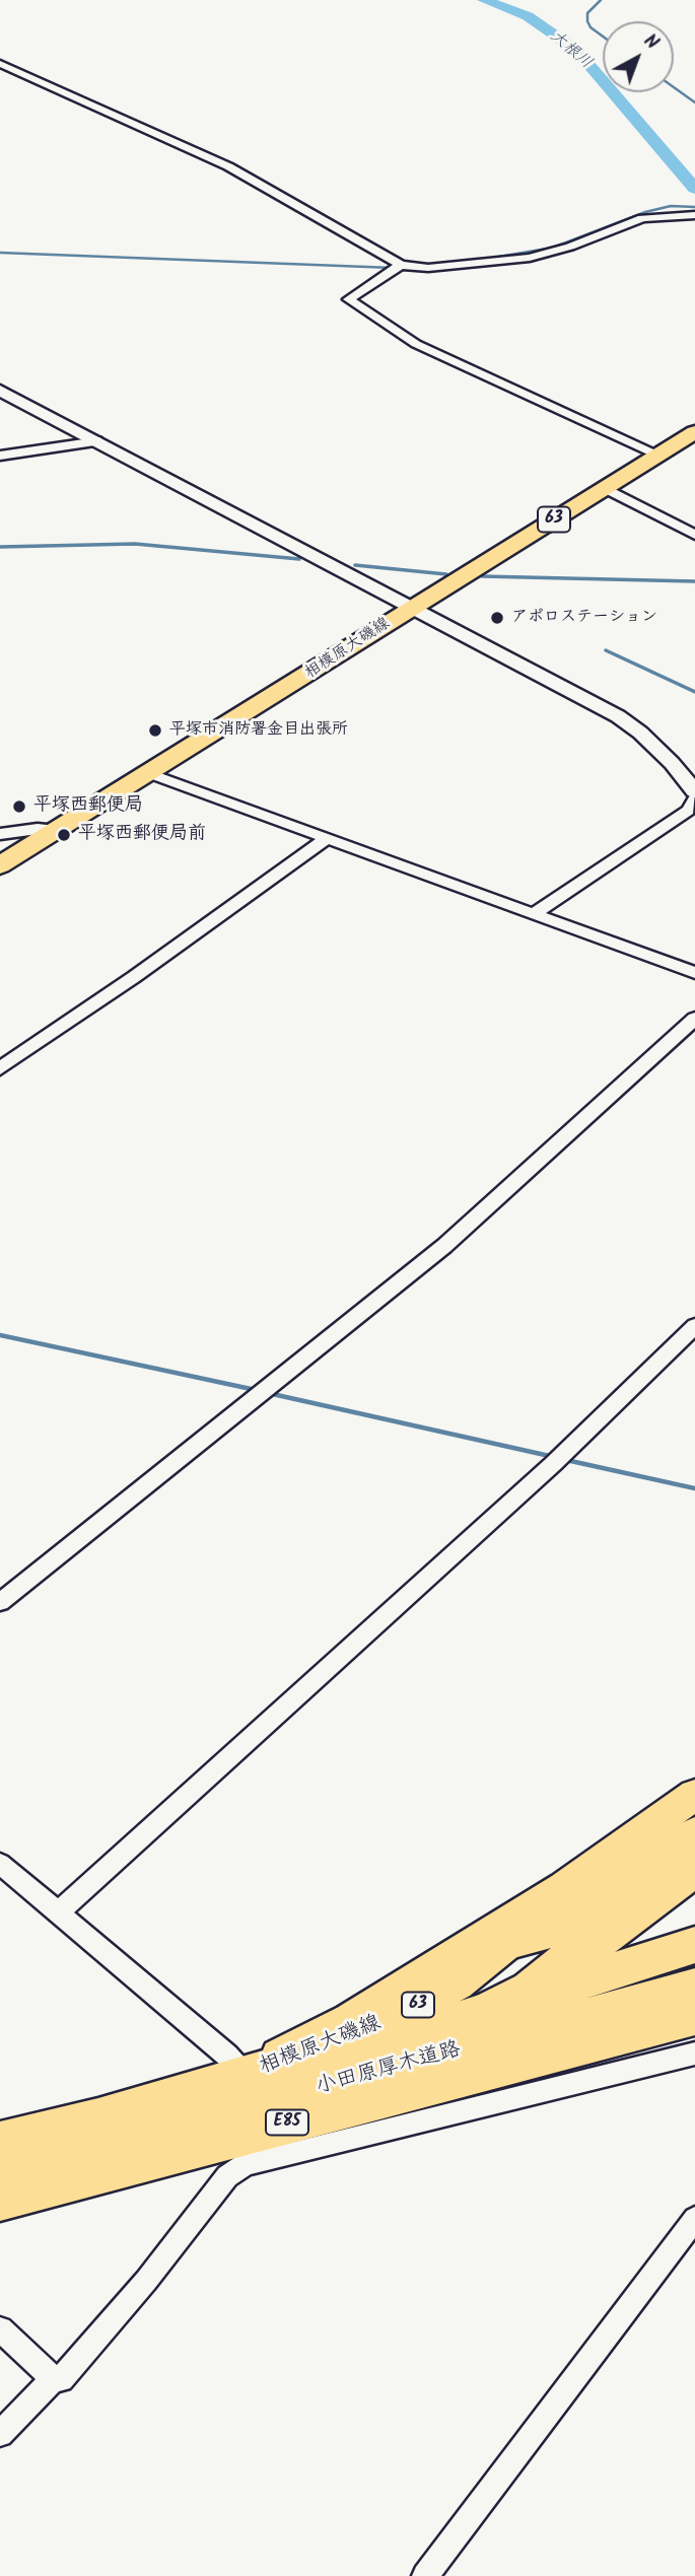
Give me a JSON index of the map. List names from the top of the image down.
{
  "streets": {
    "highway": ["小田原厚木道路", "E85"],
    "main road": ["63", "相模原大磯線"]
  },
  "crossings": [
    ["63", "相模原大磯線"]
  ],
  "water": ["大根川"],
  "places": [
    "アポロステーション",
    "平塚市消防署金目出張所",
    "平塚西郵便局",
    "平塚西郵便局前"
  ],
  "north": "top right"
}
